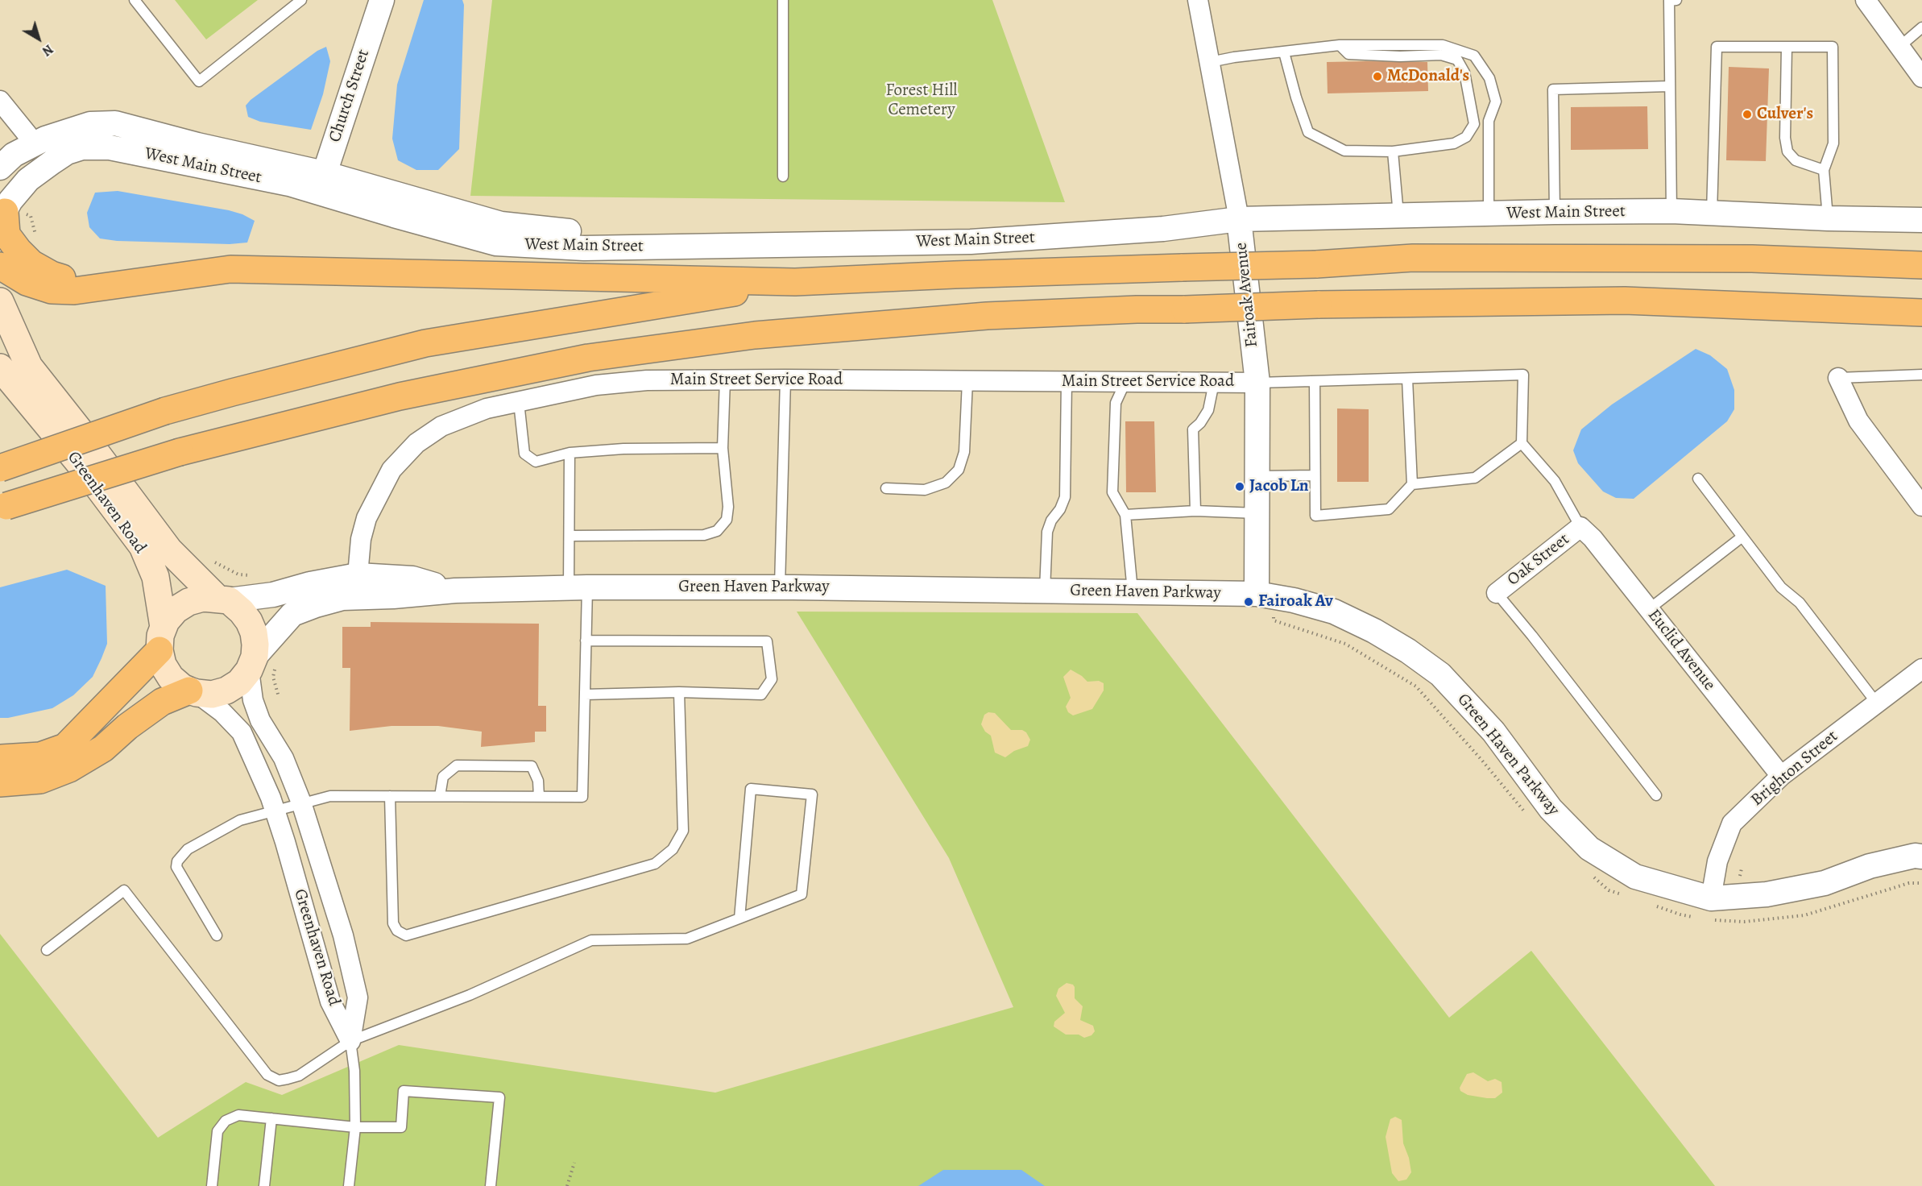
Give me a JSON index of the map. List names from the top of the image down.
{
  "streets": {
    "main road": ["Greenhaven Road"],
    "street": [
      "Church Street",
      "West Main Street",
      "Fairoak Avenue",
      "Main Street Service Road",
      "Oak Street",
      "Green Haven Parkway",
      "Euclid Avenue",
      "Brighton Street"
    ]
  },
  "crossings": [
    ["Church Street", "West Main Street"],
    ["West Main Street", "Fairoak Avenue"],
    ["Fairoak Avenue", "Main Street Service Road"],
    ["Fairoak Avenue", "Green Haven Parkway"],
    ["Oak Street", "Euclid Avenue"],
    ["Green Haven Parkway", "Brighton Street"],
    ["Euclid Avenue", "Brighton Street"]
  ],
  "parks": ["Forest Hill Cemetery"],
  "places": [
    "McDonald's",
    "Culver's",
    "Jacob Ln",
    "Fairoak Av"
  ],
  "north": "bottom right"
}
